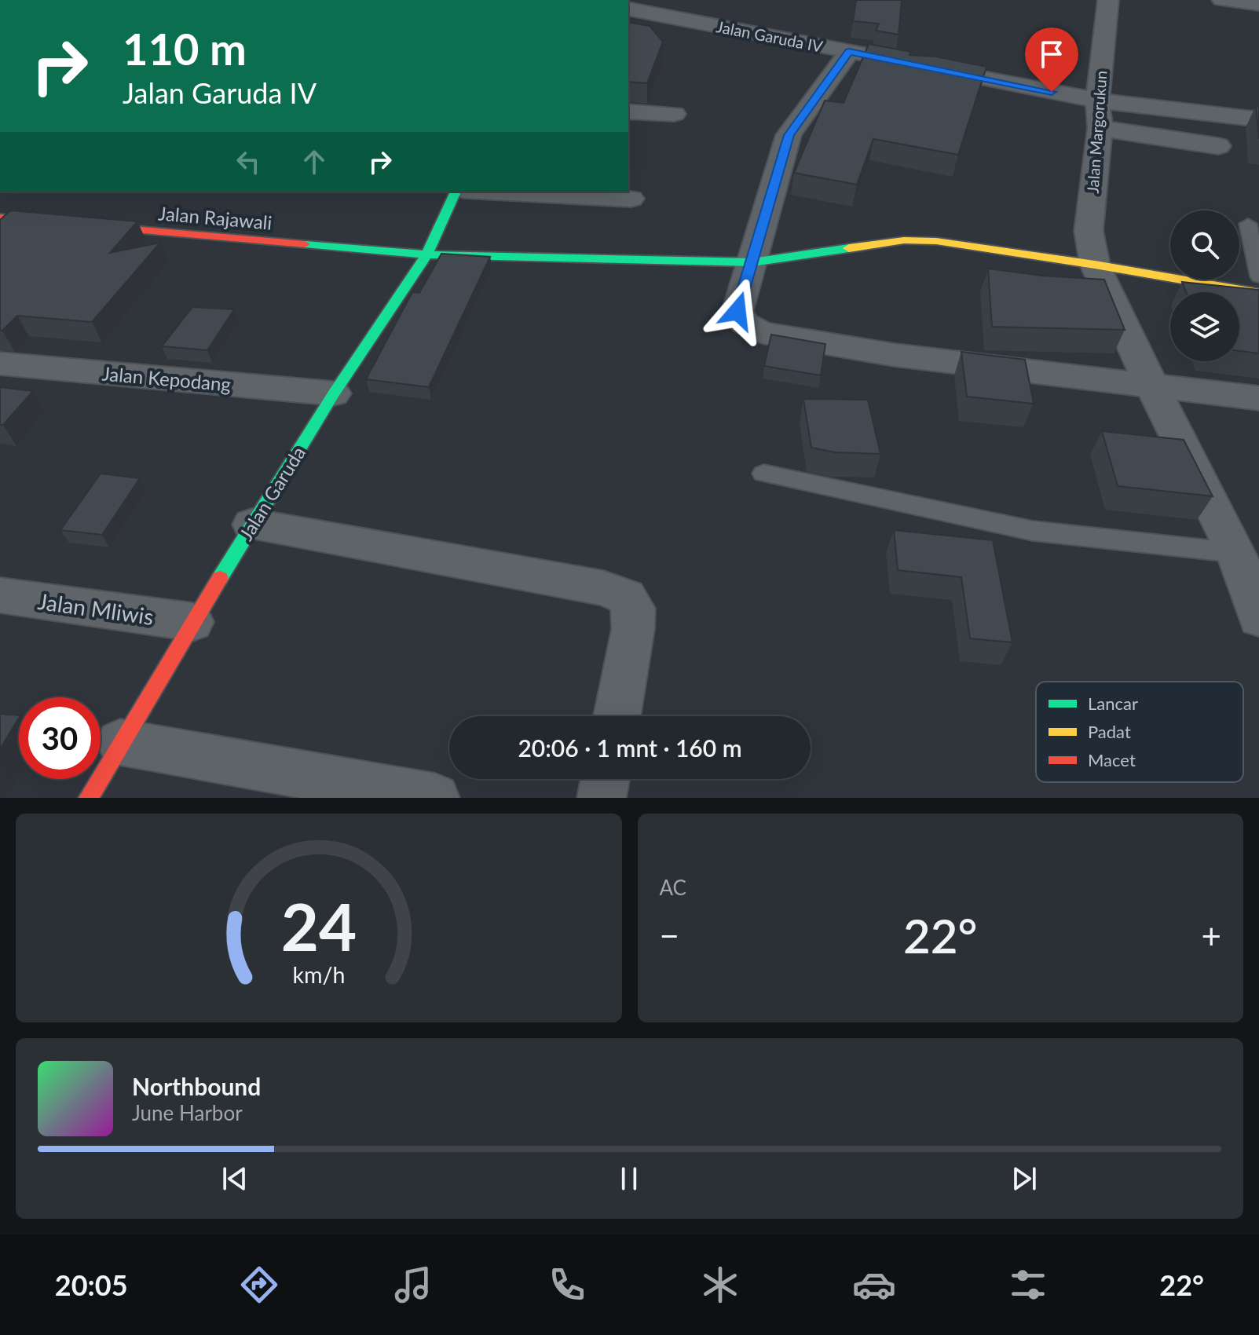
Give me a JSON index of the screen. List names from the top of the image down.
{
  "streets": {
    "street": [
      "Jalan Garuda IV",
      "Jalan Margorukun",
      "Jalan Rajawali",
      "Jalan Kepodang",
      "Jalan Garuda",
      "Jalan Mliwis"
    ]
  },
  "crossings": [
    ["Jalan Margorukun", "Jalan Rajawali"],
    ["Jalan Rajawali", "Jalan Garuda"],
    ["Jalan Kepodang", "Jalan Garuda"],
    ["Jalan Garuda", "Jalan Mliwis"]
  ],
  "legend": ["Lancar", "Padat", "Macet"],
  "page": {
    "turn": ["110 m", "Jalan Garuda IV"],
    "limit": "30",
    "trip": "20:06 · 1 mnt · 160 m",
    "tile": "AC",
    "heat": ["−", "22°", "+"],
    "song": ["Northbound", "June Harbor"],
    "tabs": ["20:05", "22°"],
    "gauge": ["24", "km/h"]
  }
}
